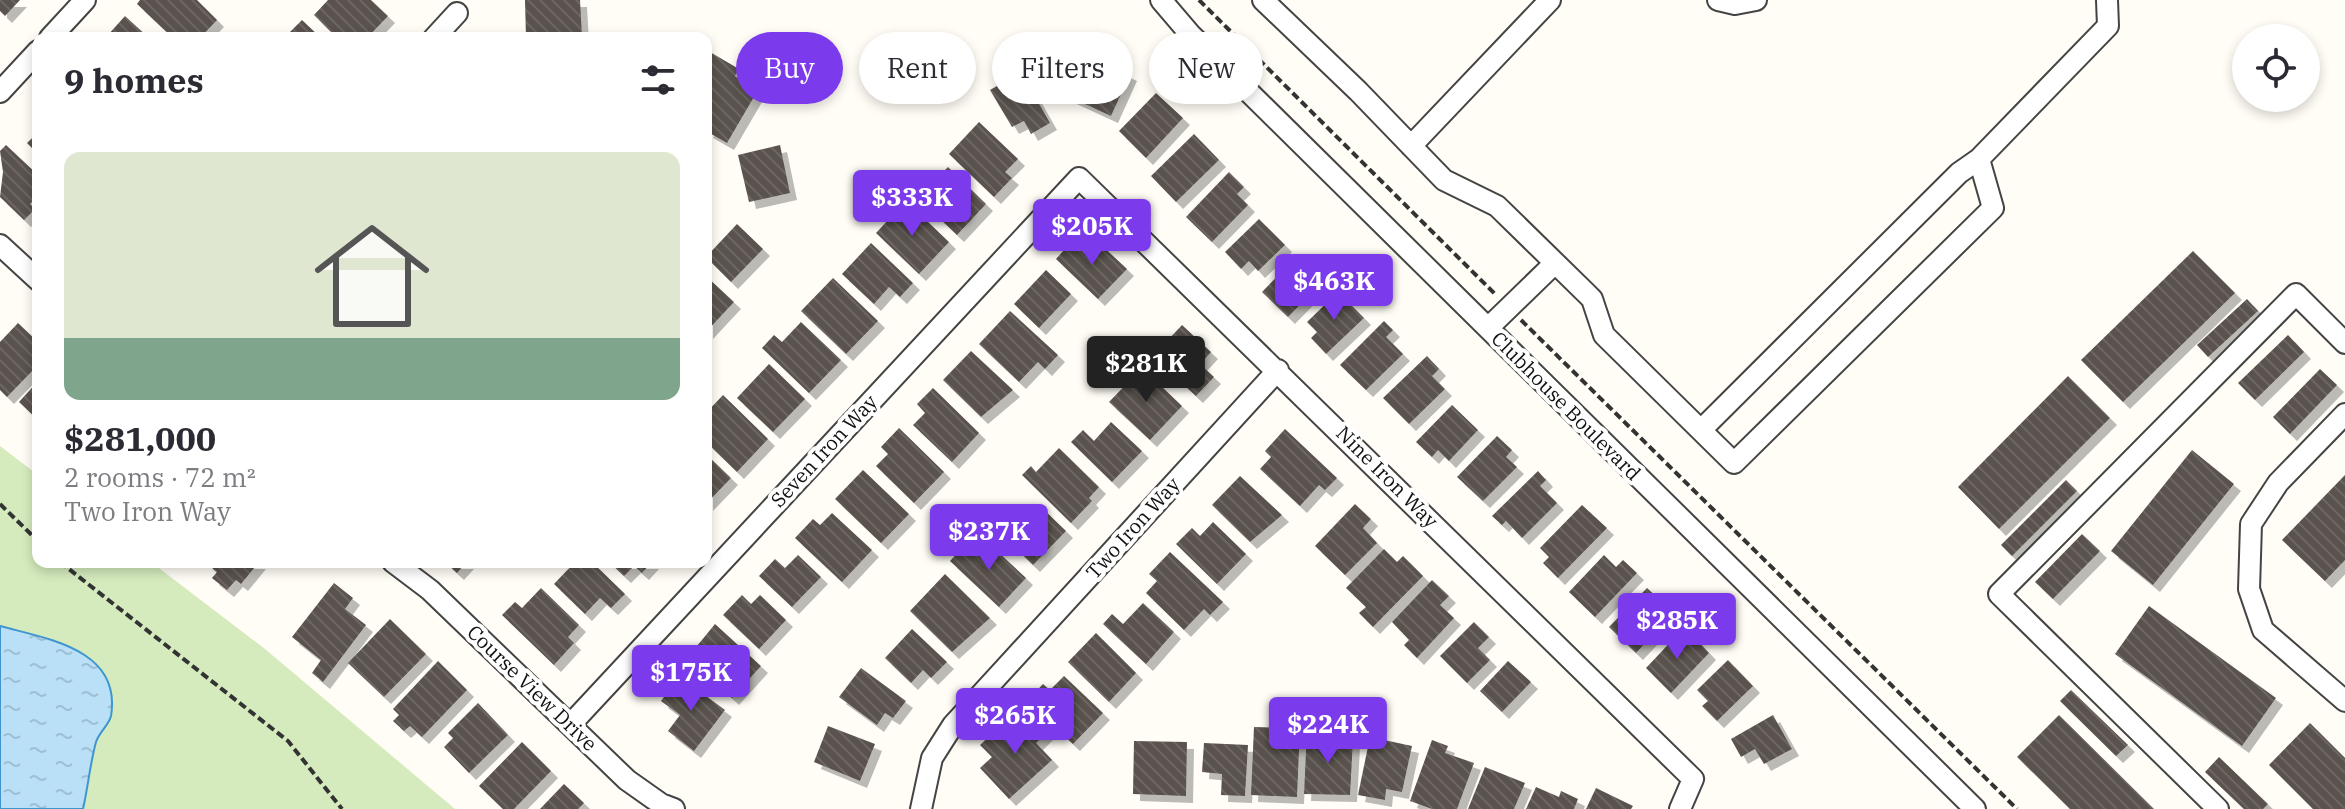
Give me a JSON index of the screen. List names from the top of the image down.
{
  "streets": {
    "street": [
      "Clubhouse Boulevard",
      "Seven Iron Way",
      "Nine Iron Way",
      "Two Iron Way",
      "Course View Drive"
    ]
  },
  "crossings": [
    ["Seven Iron Way", "Nine Iron Way"],
    ["Seven Iron Way", "Course View Drive"],
    ["Nine Iron Way", "Two Iron Way"]
  ],
  "page": {
    "chip": [
      "Buy",
      "Rent",
      "Filters",
      "New"
    ],
    "heading": "9 homes",
    "list": [
      {
        "name": "$281,000",
        "note": "2 rooms · 72 m² · Two Iron Way"
      }
    ],
    "price": [
      "$333K",
      "$205K",
      "$463K",
      "$281K",
      "$237K",
      "$285K",
      "$175K",
      "$265K",
      "$224K"
    ]
  }
}
